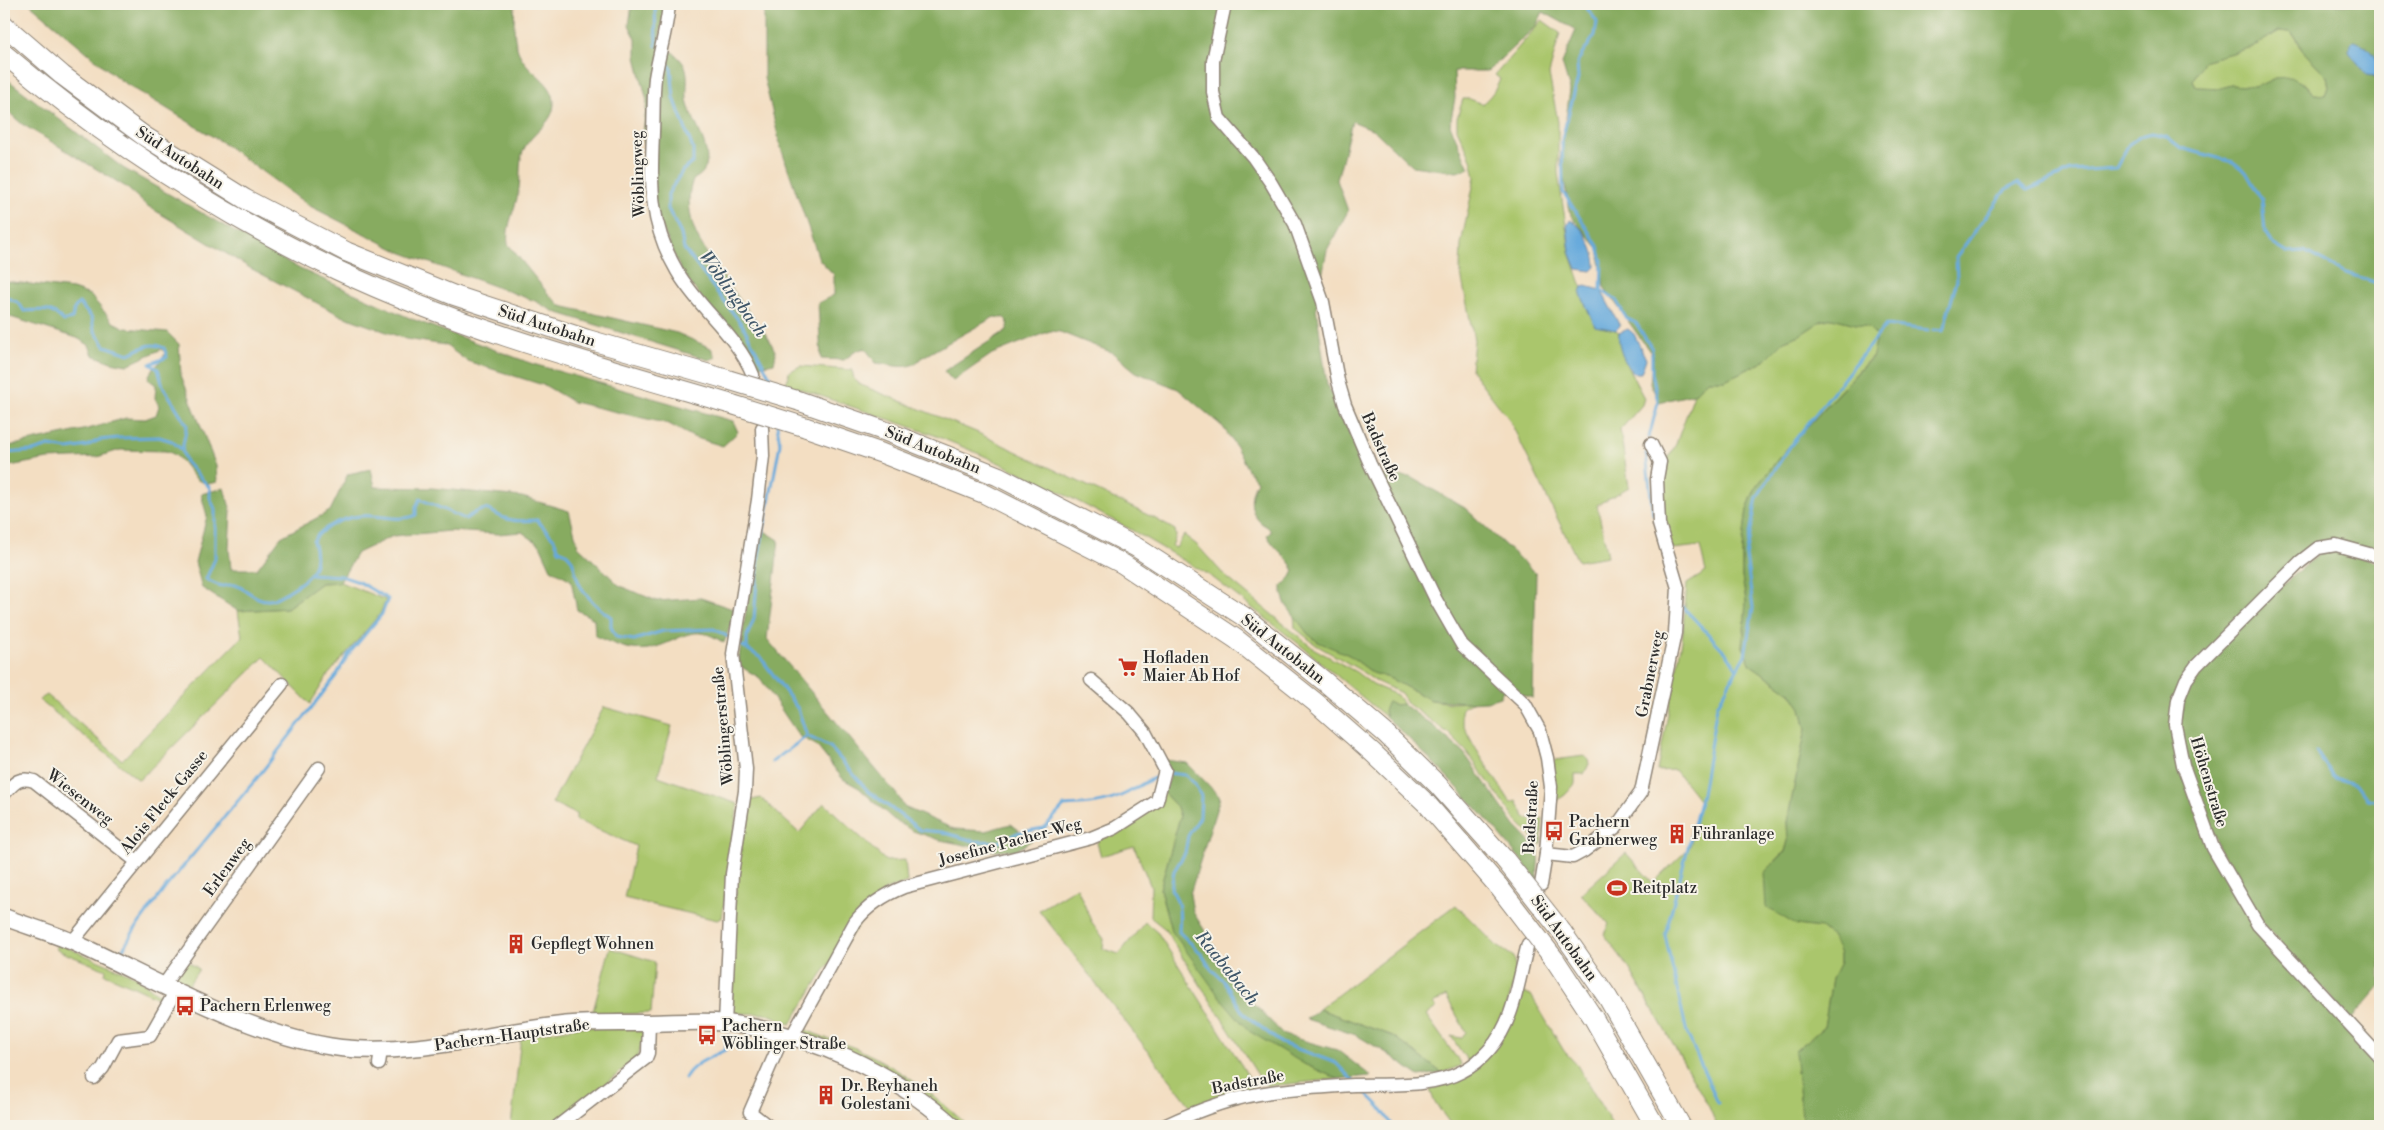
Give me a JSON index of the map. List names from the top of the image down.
{
  "streets": {
    "highway": ["Süd Autobahn"],
    "main road": ["Pachern-Hauptstraße"],
    "street": [
      "Wöblingweg",
      "Badstraße",
      "Grabnerweg",
      "Wöblingerstraße",
      "Höhenstraße",
      "Wiesenweg",
      "Alois Fleck-Gasse",
      "Josefine Pacher-Weg",
      "Erlenweg"
    ]
  },
  "crossings": [
    ["Badstraße", "Grabnerweg"],
    ["Wöblingerstraße", "Pachern-Hauptstraße"],
    ["Wiesenweg", "Alois Fleck-Gasse"],
    ["Alois Fleck-Gasse", "Pachern-Hauptstraße"],
    ["Josefine Pacher-Weg", "Pachern-Hauptstraße"],
    ["Erlenweg", "Pachern-Hauptstraße"]
  ],
  "water": ["Wöblingbach", "Raababach"],
  "places": {
    "supermarket": ["Hofladen Maier Ab Hof"],
    "bus stop": ["Pachern Grabnerweg", "Pachern Erlenweg", "Pachern Wöblinger Straße"],
    "building": ["Führanlage", "Gepflegt Wohnen", "Dr. Reyhaneh Golestani"],
    "sports": ["Reitplatz"]
  }
}
